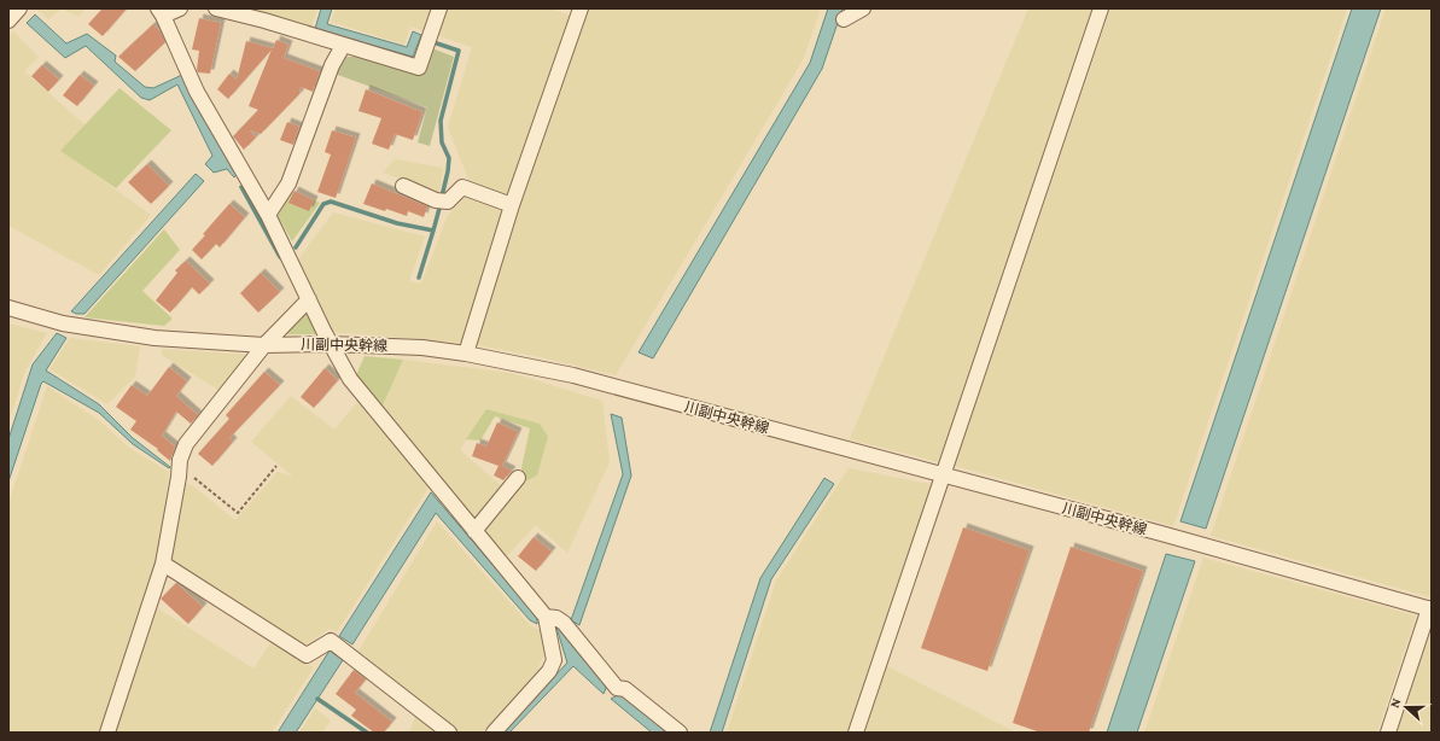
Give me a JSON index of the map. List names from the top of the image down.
{
  "streets": {
    "street": ["川副中央幹線"]
  },
  "north": "left"
}
